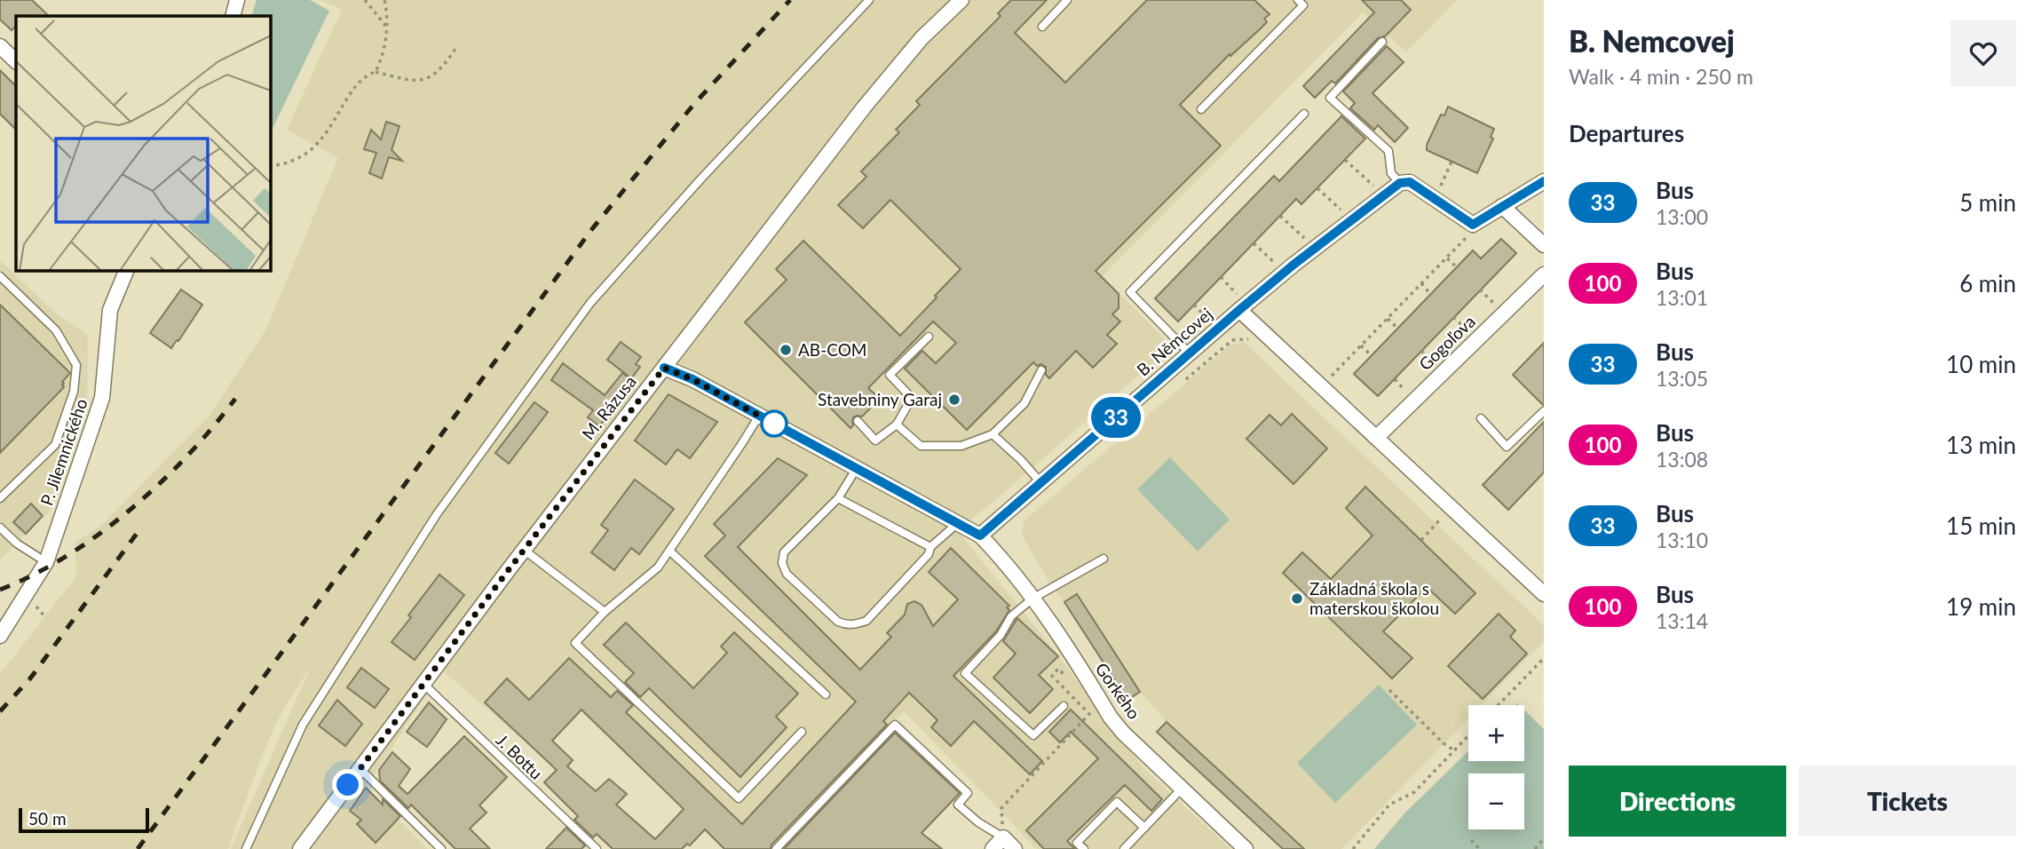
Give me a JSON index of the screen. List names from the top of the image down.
{
  "streets": {
    "street": [
      "B. Němcovej",
      "Gogoľova",
      "M. Rázusa",
      "P. Jilemnického",
      "Gorkého"
    ],
    "lane": ["J. Bottu"]
  },
  "crossings": [
    ["B. Němcovej", "Gorkého"],
    ["M. Rázusa", "J. Bottu"]
  ],
  "places": ["AB-COM", "Stavebniny Garaj", "Základná škola s materskou školou"],
  "lines": ["bus line 33"],
  "scale_bar": "50 m",
  "page": {
    "on_map": "33",
    "heading": [
      ["B. Nemcovej", "Walk · 4 min · 250 m"],
      "Departures"
    ],
    "list": [
      {
        "mark": "33",
        "name": "Bus",
        "note": "13:00",
        "value": "5 min"
      },
      {
        "mark": "100",
        "name": "Bus",
        "note": "13:01",
        "value": "6 min"
      },
      {
        "mark": "33",
        "name": "Bus",
        "note": "13:05",
        "value": "10 min"
      },
      {
        "mark": "100",
        "name": "Bus",
        "note": "13:08",
        "value": "13 min"
      },
      {
        "mark": "33",
        "name": "Bus",
        "note": "13:10",
        "value": "15 min"
      },
      {
        "mark": "100",
        "name": "Bus",
        "note": "13:14",
        "value": "19 min"
      }
    ],
    "map_buttons": ["+", "−"],
    "buttons": ["Directions", "Tickets"],
    "scale": "50 m"
  }
}
